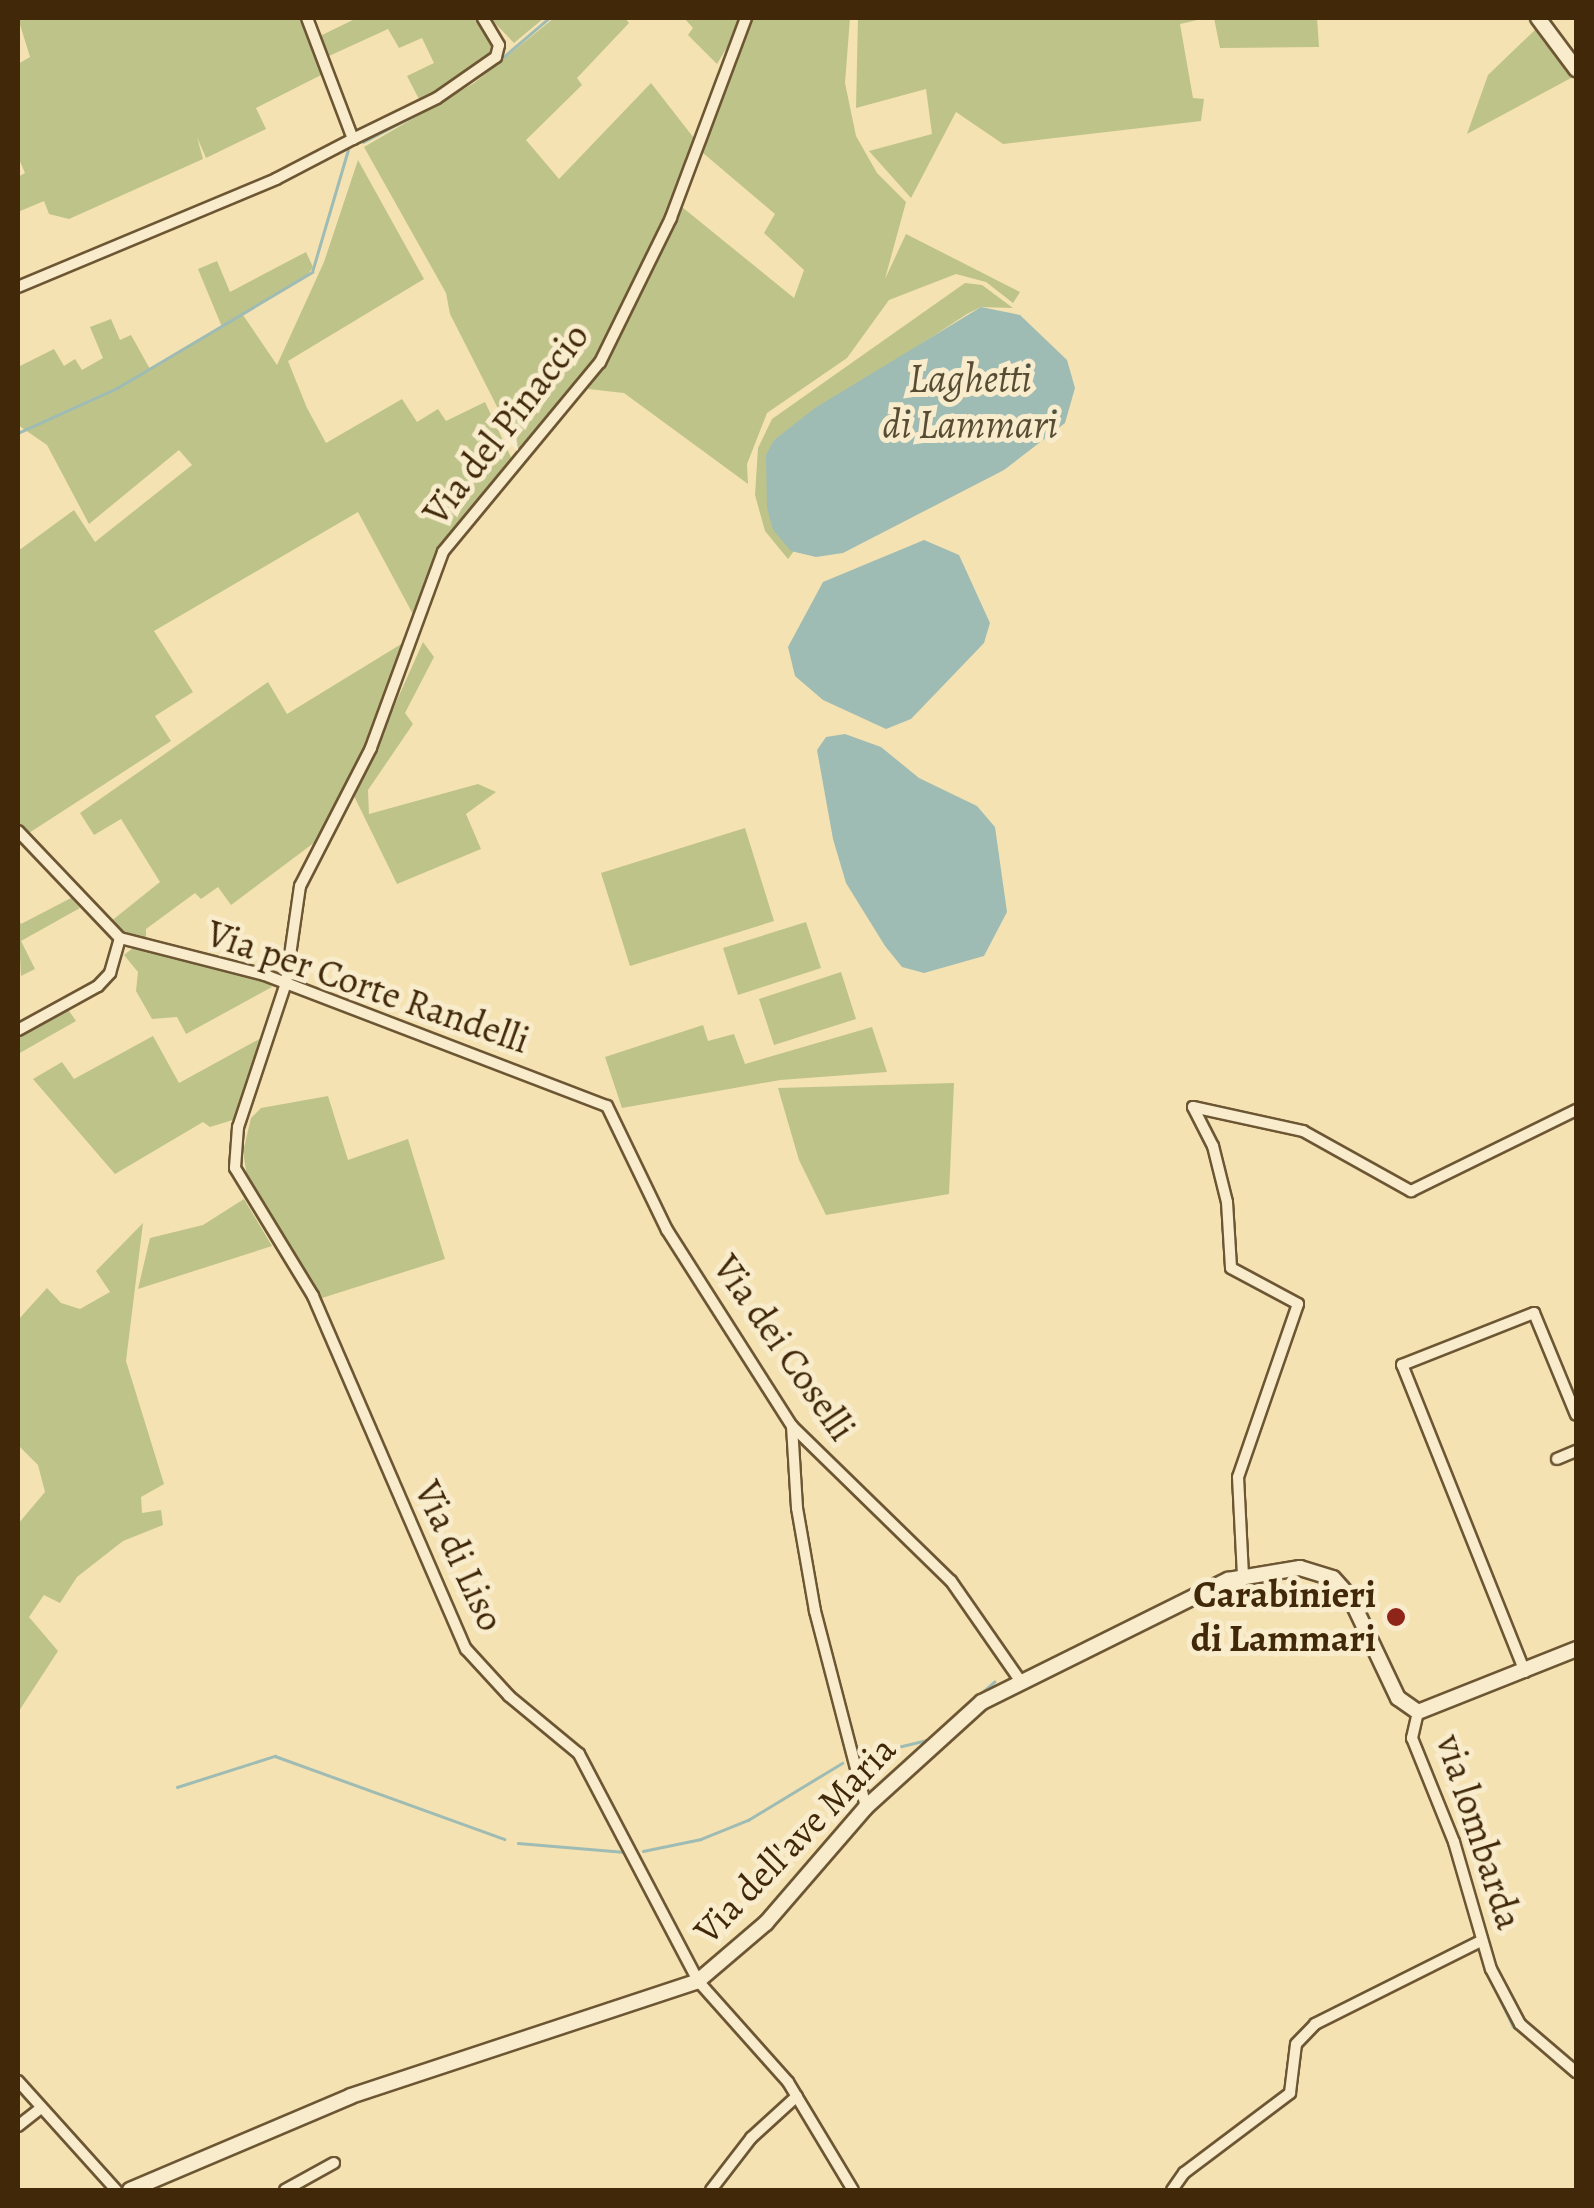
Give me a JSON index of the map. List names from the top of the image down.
{
  "streets": {
    "street": [
      "Via del Pinaccio",
      "Via per Corte Randelli",
      "Via dei Coselli",
      "Via di Liso",
      "via lombarda",
      "Via dell'ave Maria"
    ]
  },
  "crossings": [
    ["Via del Pinaccio", "Via per Corte Randelli"],
    ["Via del Pinaccio", "Via di Liso"],
    ["Via per Corte Randelli", "Via dei Coselli"],
    ["Via per Corte Randelli", "Via di Liso"],
    ["Via dei Coselli", "Via dell'ave Maria"],
    ["Via di Liso", "Via dell'ave Maria"],
    ["via lombarda", "Via dell'ave Maria"]
  ],
  "water": ["Laghetti di Lammari"],
  "places": ["Carabinieri di Lammari"]
}
